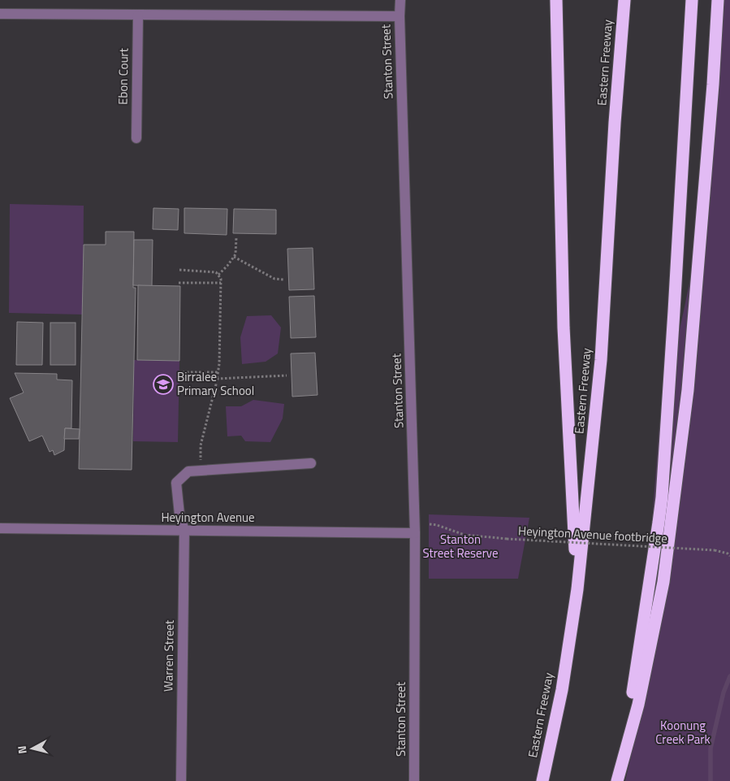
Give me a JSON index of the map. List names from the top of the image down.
{
  "streets": {
    "highway": ["Eastern Freeway"],
    "street": [
      "Stanton Street",
      "Ebon Court",
      "Heyington Avenue",
      "Warren Street"
    ],
    "path": ["Heyington Avenue footbridge"]
  },
  "crossings": [
    ["Stanton Street", "Heyington Avenue"],
    ["Heyington Avenue", "Warren Street"]
  ],
  "parks": ["Stanton Street Reserve", "Koonung Creek Park"],
  "places": {
    "school or university": ["Birralee Primary School"]
  },
  "north": "left"
}
